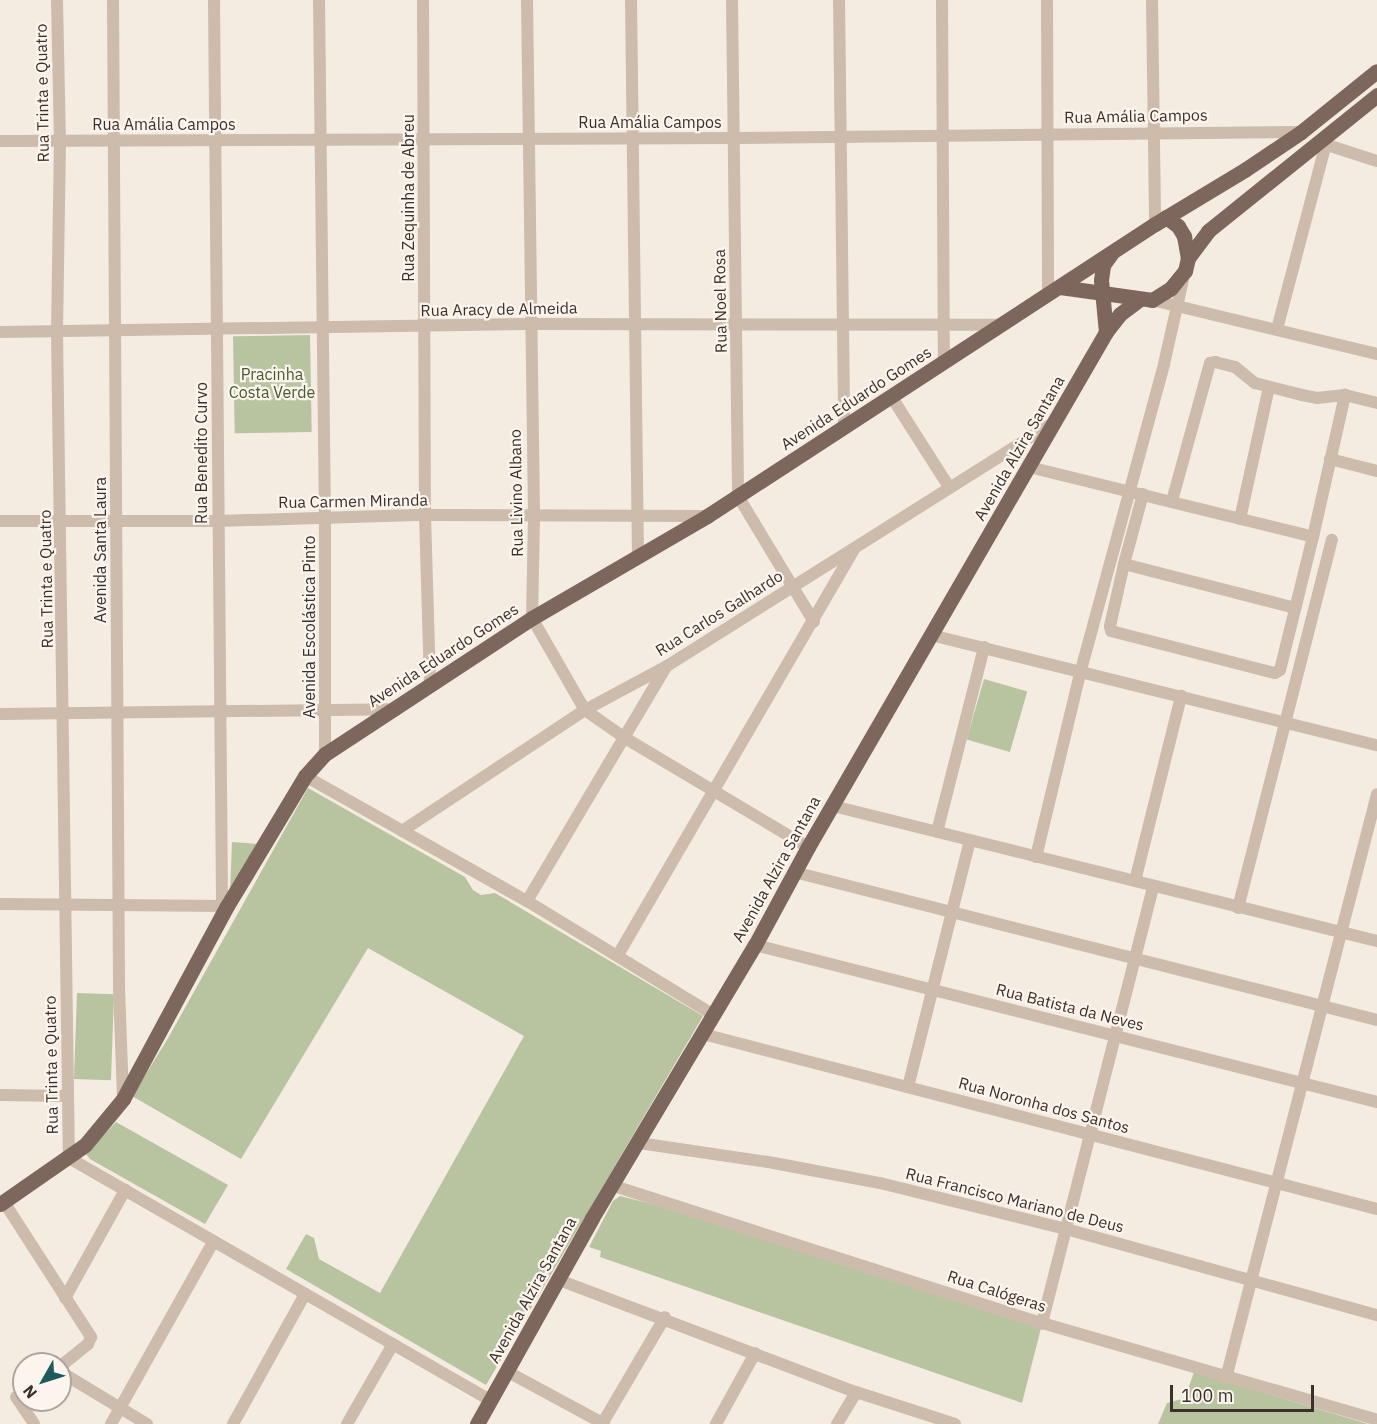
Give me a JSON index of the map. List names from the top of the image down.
{
  "streets": {
    "main road": ["Avenida Eduardo Gomes", "Avenida Alzira Santana"],
    "street": [
      "Rua Trinta e Quatro",
      "Rua Amália Campos",
      "Rua Zequinha de Abreu",
      "Rua Noel Rosa",
      "Rua Aracy de Almeida",
      "Rua Benedito Curvo",
      "Rua Livino Albano",
      "Rua Carmen Miranda",
      "Avenida Santa Laura",
      "Rua Carlos Galhardo",
      "Avenida Escolástica Pinto",
      "Rua Batista da Neves",
      "Rua Noronha dos Santos",
      "Rua Francisco Mariano de Deus",
      "Rua Calógeras"
    ]
  },
  "crossings": [
    ["Rua Trinta e Quatro", "Rua Amália Campos"],
    ["Rua Trinta e Quatro", "Rua Aracy de Almeida"],
    ["Rua Trinta e Quatro", "Avenida Eduardo Gomes"],
    ["Rua Trinta e Quatro", "Rua Carmen Miranda"],
    ["Rua Amália Campos", "Rua Zequinha de Abreu"],
    ["Rua Amália Campos", "Rua Noel Rosa"],
    ["Rua Amália Campos", "Rua Benedito Curvo"],
    ["Rua Amália Campos", "Rua Livino Albano"],
    ["Rua Amália Campos", "Avenida Santa Laura"],
    ["Rua Amália Campos", "Avenida Escolástica Pinto"],
    ["Rua Zequinha de Abreu", "Rua Aracy de Almeida"],
    ["Rua Zequinha de Abreu", "Avenida Eduardo Gomes"],
    ["Rua Zequinha de Abreu", "Rua Carmen Miranda"],
    ["Rua Noel Rosa", "Rua Aracy de Almeida"],
    ["Rua Noel Rosa", "Avenida Eduardo Gomes"],
    ["Rua Aracy de Almeida", "Avenida Eduardo Gomes"],
    ["Rua Aracy de Almeida", "Rua Benedito Curvo"],
    ["Rua Aracy de Almeida", "Rua Livino Albano"],
    ["Rua Aracy de Almeida", "Avenida Santa Laura"],
    ["Rua Aracy de Almeida", "Avenida Escolástica Pinto"],
    ["Avenida Eduardo Gomes", "Avenida Alzira Santana"],
    ["Avenida Eduardo Gomes", "Rua Benedito Curvo"],
    ["Avenida Eduardo Gomes", "Rua Livino Albano"],
    ["Avenida Eduardo Gomes", "Rua Carmen Miranda"],
    ["Avenida Eduardo Gomes", "Avenida Santa Laura"],
    ["Avenida Eduardo Gomes", "Avenida Escolástica Pinto"],
    ["Avenida Alzira Santana", "Rua Carlos Galhardo"],
    ["Avenida Alzira Santana", "Rua Batista da Neves"],
    ["Avenida Alzira Santana", "Rua Noronha dos Santos"],
    ["Avenida Alzira Santana", "Rua Francisco Mariano de Deus"],
    ["Avenida Alzira Santana", "Rua Calógeras"],
    ["Rua Benedito Curvo", "Rua Carmen Miranda"],
    ["Rua Livino Albano", "Rua Carmen Miranda"],
    ["Rua Carmen Miranda", "Avenida Santa Laura"],
    ["Rua Carmen Miranda", "Avenida Escolástica Pinto"]
  ],
  "parks": ["Pracinha Costa Verde"],
  "scale_bar": "100 m",
  "north": "bottom left"
}
